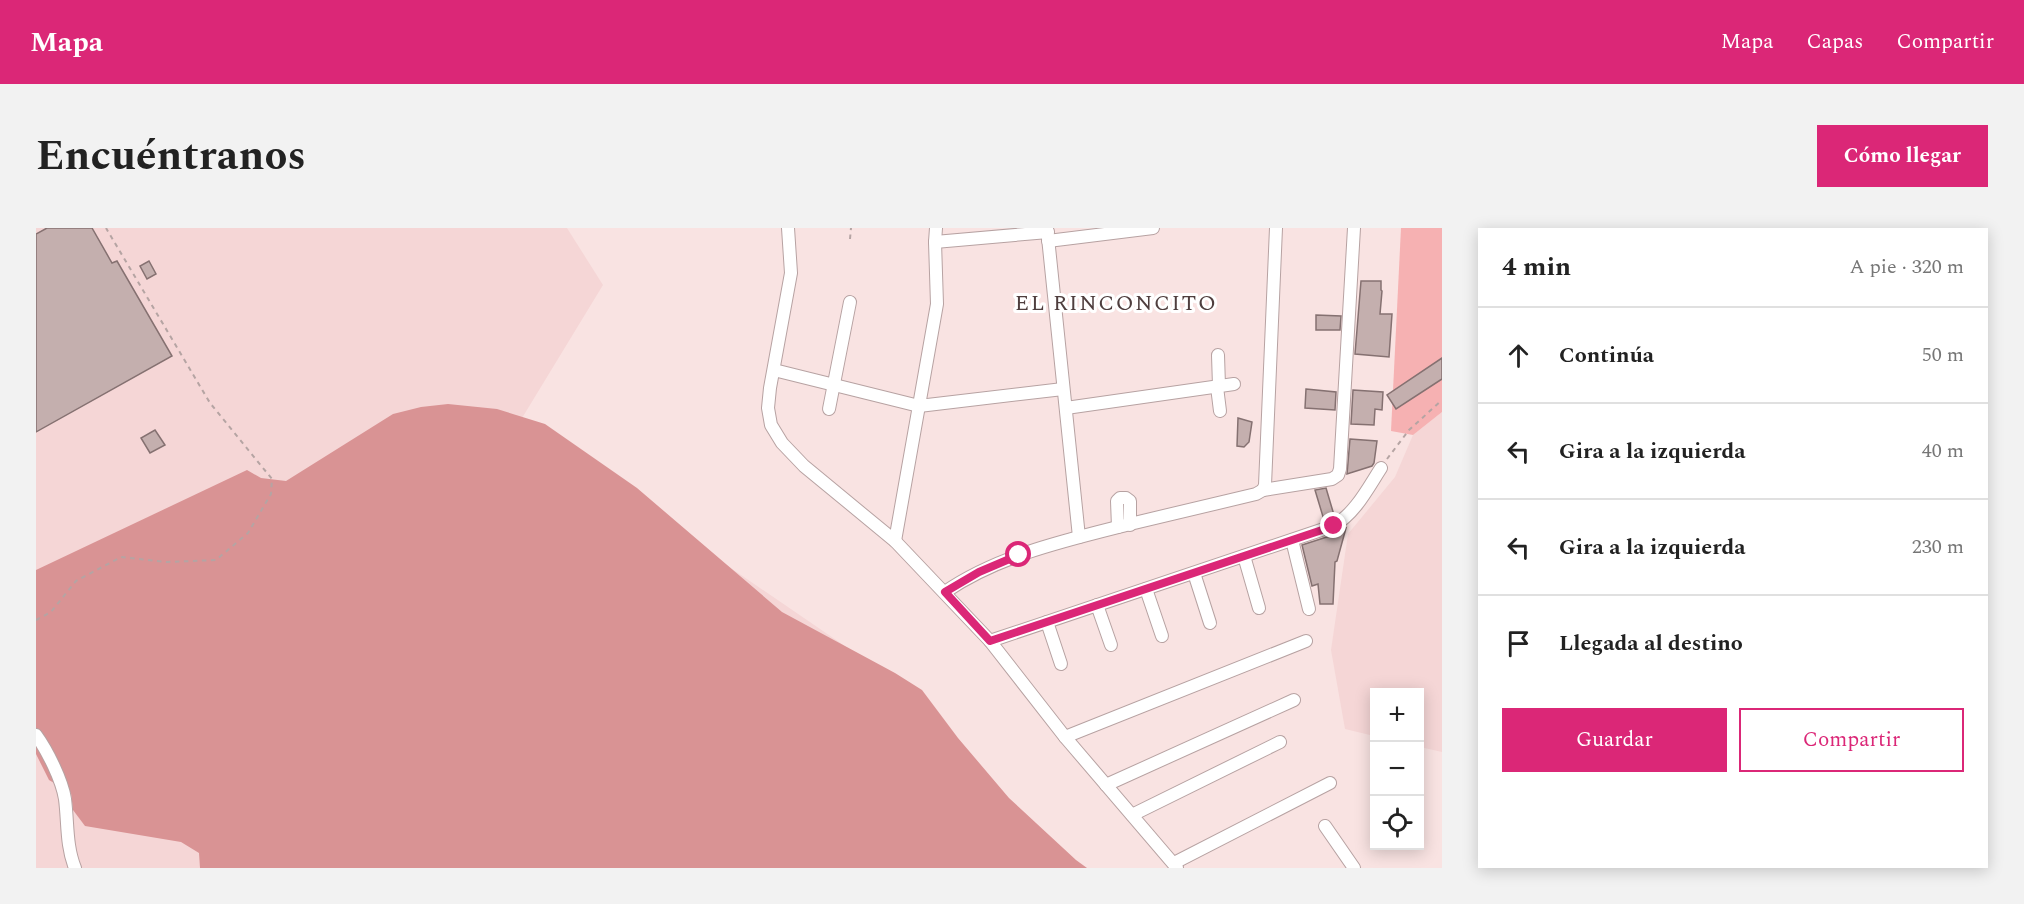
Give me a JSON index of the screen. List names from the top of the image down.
{
  "districts": ["EL RINCONCITO"],
  "page": {
    "header": "Mapa",
    "nav": ["Mapa", "Capas", "Compartir"],
    "title": "Encuéntranos",
    "buttons": [
      "Cómo llegar",
      ["Guardar", "Compartir"]
    ],
    "heading": ["4 min", "A pie · 320 m"],
    "list": [
      ["Continúa", "50 m"],
      ["Gira a la izquierda", "40 m"],
      ["Gira a la izquierda", "230 m"],
      "Llegada al destino"
    ],
    "map_buttons": ["+", "−"]
  }
}
